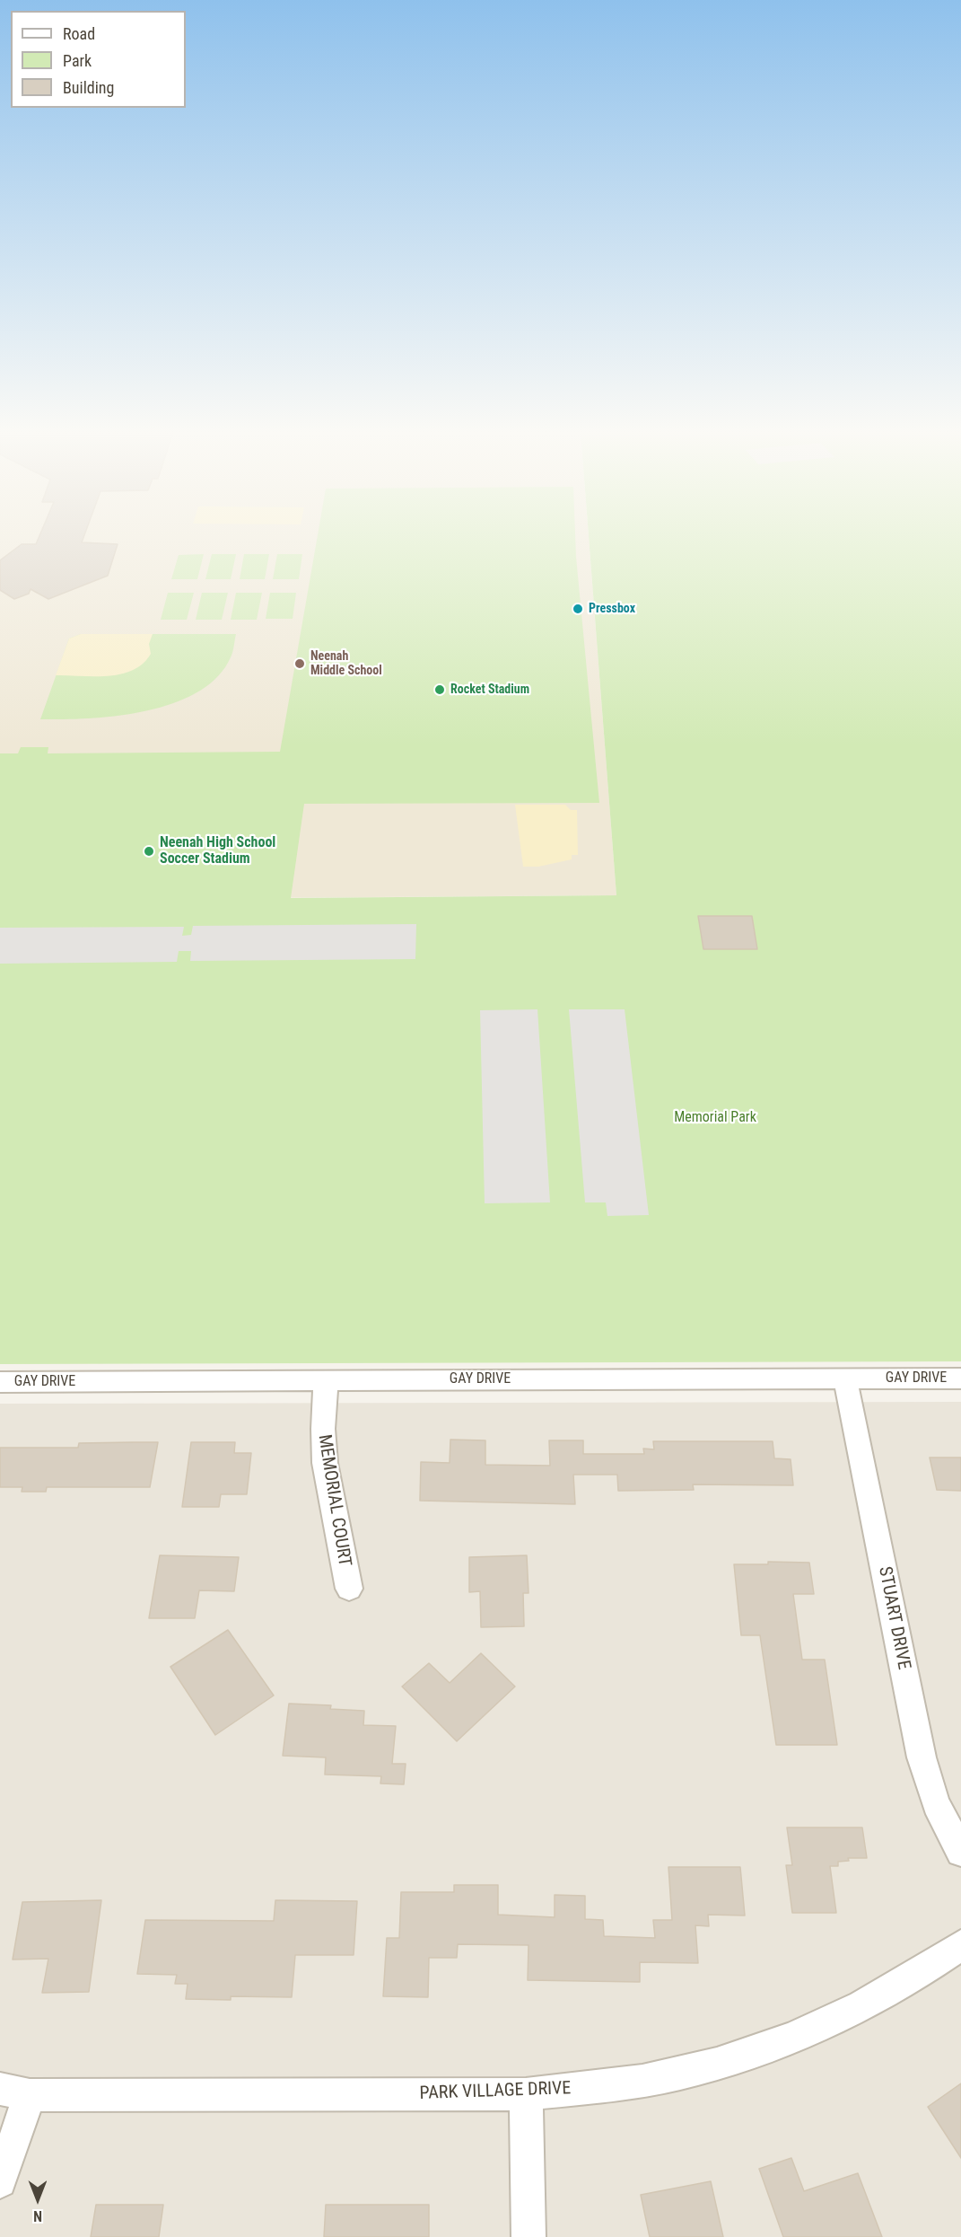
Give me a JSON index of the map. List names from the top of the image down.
{
  "streets": {
    "street": [
      "GAY DRIVE",
      "MEMORIAL COURT",
      "STUART DRIVE",
      "PARK VILLAGE DRIVE"
    ]
  },
  "crossings": [
    ["GAY DRIVE", "MEMORIAL COURT"],
    ["GAY DRIVE", "STUART DRIVE"]
  ],
  "parks": ["Memorial Park"],
  "places": [
    "Pressbox",
    "Neenah Middle School",
    "Rocket Stadium",
    "Neenah High School Soccer Stadium"
  ],
  "legend": ["Road", "Park", "Building"],
  "north": "bottom"
}
